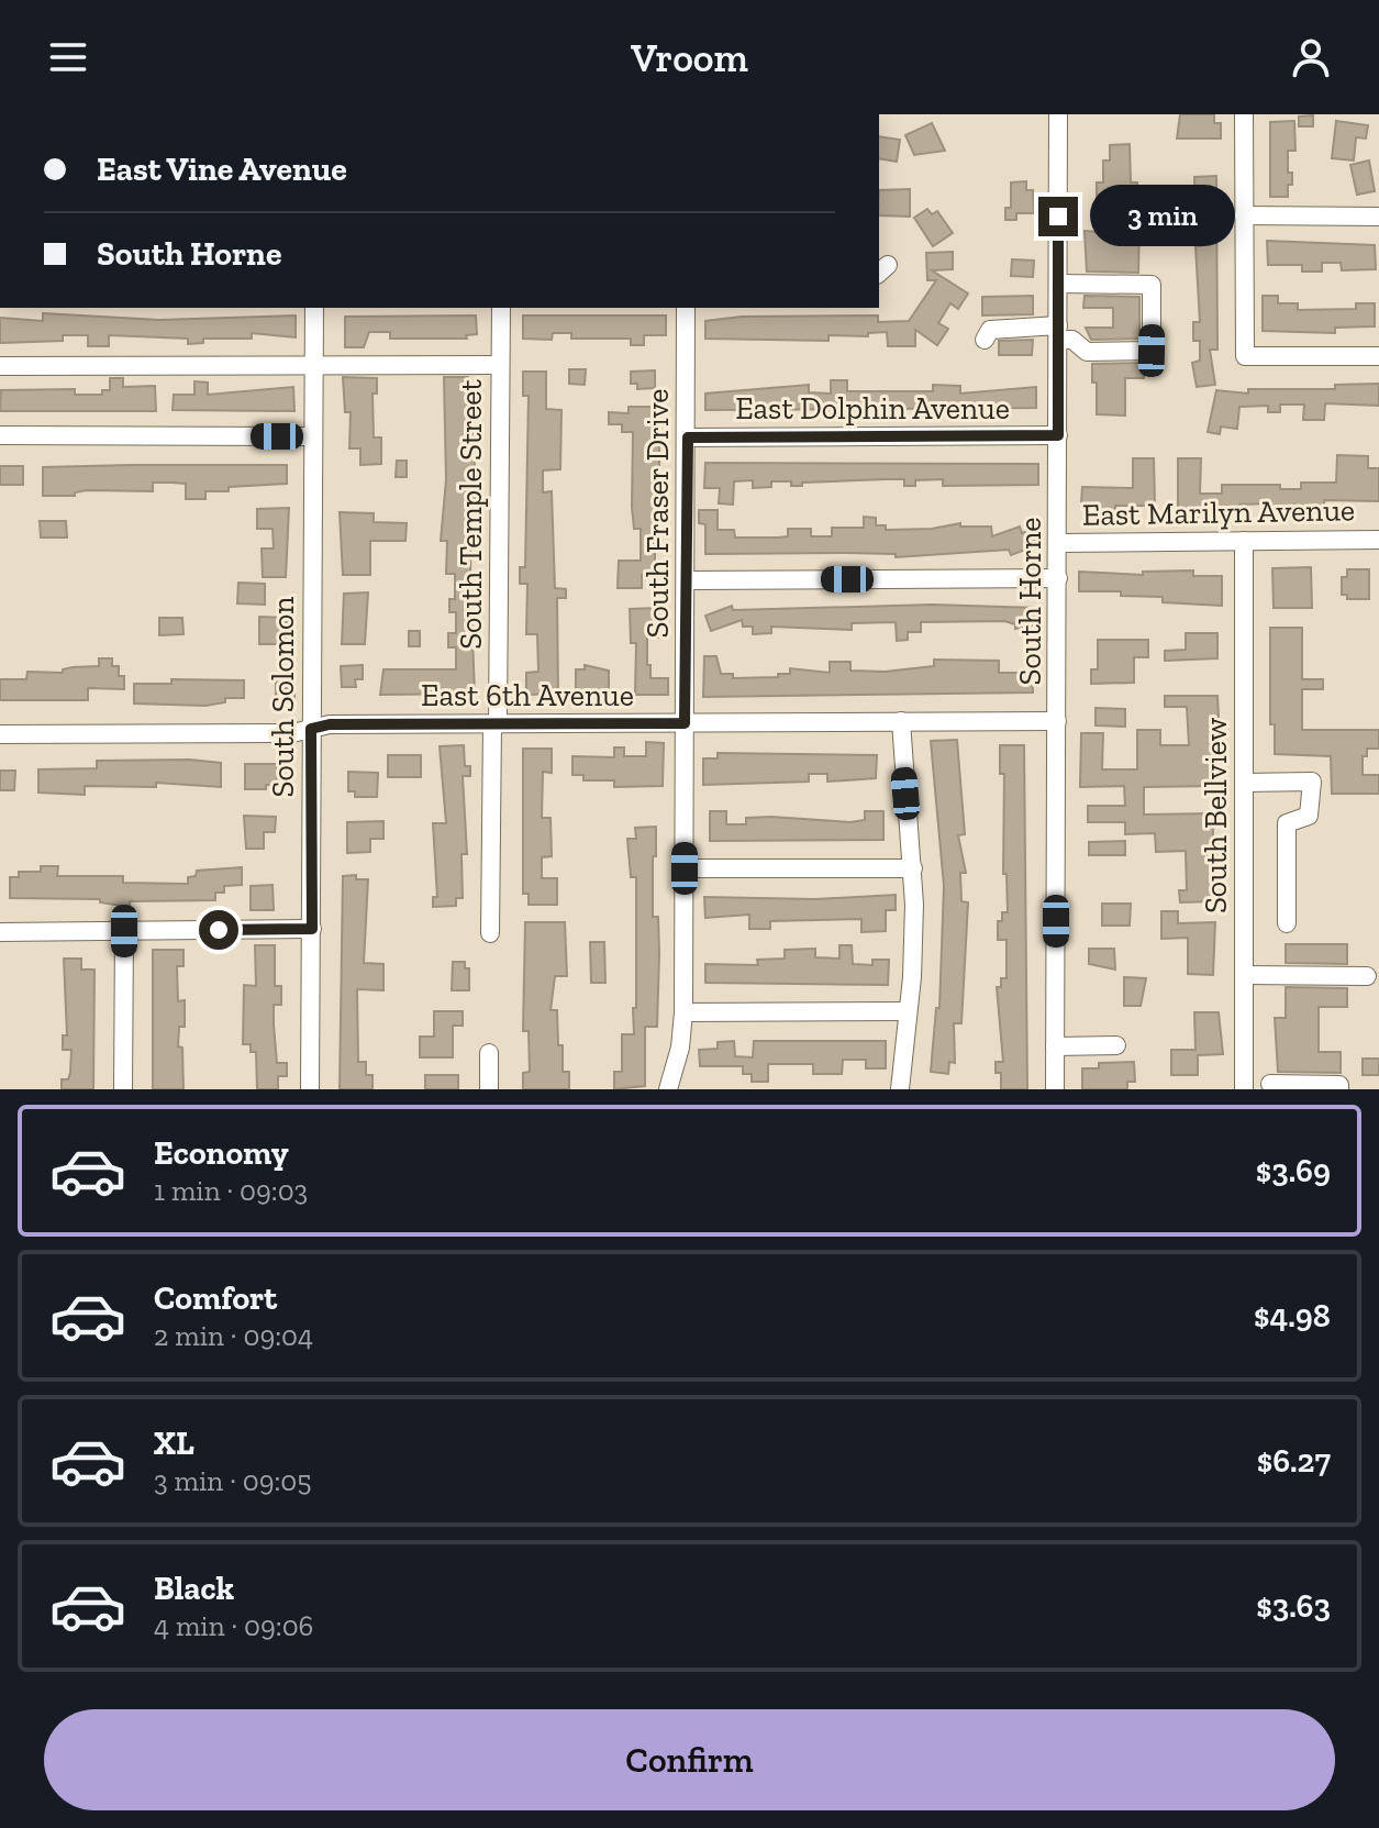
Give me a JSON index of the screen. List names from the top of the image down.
{
  "streets": {
    "street": [
      "East Dolphin Avenue",
      "East Marilyn Avenue",
      "South Fraser Drive",
      "South Temple Street",
      "South Horne",
      "East 6th Avenue",
      "South Solomon",
      "South Bellview"
    ]
  },
  "crossings": [
    ["East Dolphin Avenue", "South Fraser Drive"],
    ["East Dolphin Avenue", "South Horne"],
    ["East Marilyn Avenue", "South Horne"],
    ["East Marilyn Avenue", "South Bellview"],
    ["South Fraser Drive", "East 6th Avenue"],
    ["South Temple Street", "East 6th Avenue"],
    ["South Horne", "East 6th Avenue"],
    ["East 6th Avenue", "South Solomon"]
  ],
  "page": {
    "header": "Vroom",
    "banner": ["East Vine Avenue", "South Horne"],
    "bubble": "3 min",
    "list": [
      {
        "name": "Economy",
        "note": "1 min · 09:03",
        "value": "$3.69"
      },
      {
        "name": "Comfort",
        "note": "2 min · 09:04",
        "value": "$4.98"
      },
      {
        "name": "XL",
        "note": "3 min · 09:05",
        "value": "$6.27"
      },
      {
        "name": "Black",
        "note": "4 min · 09:06",
        "value": "$3.63"
      }
    ],
    "buttons": "Confirm"
  }
}
